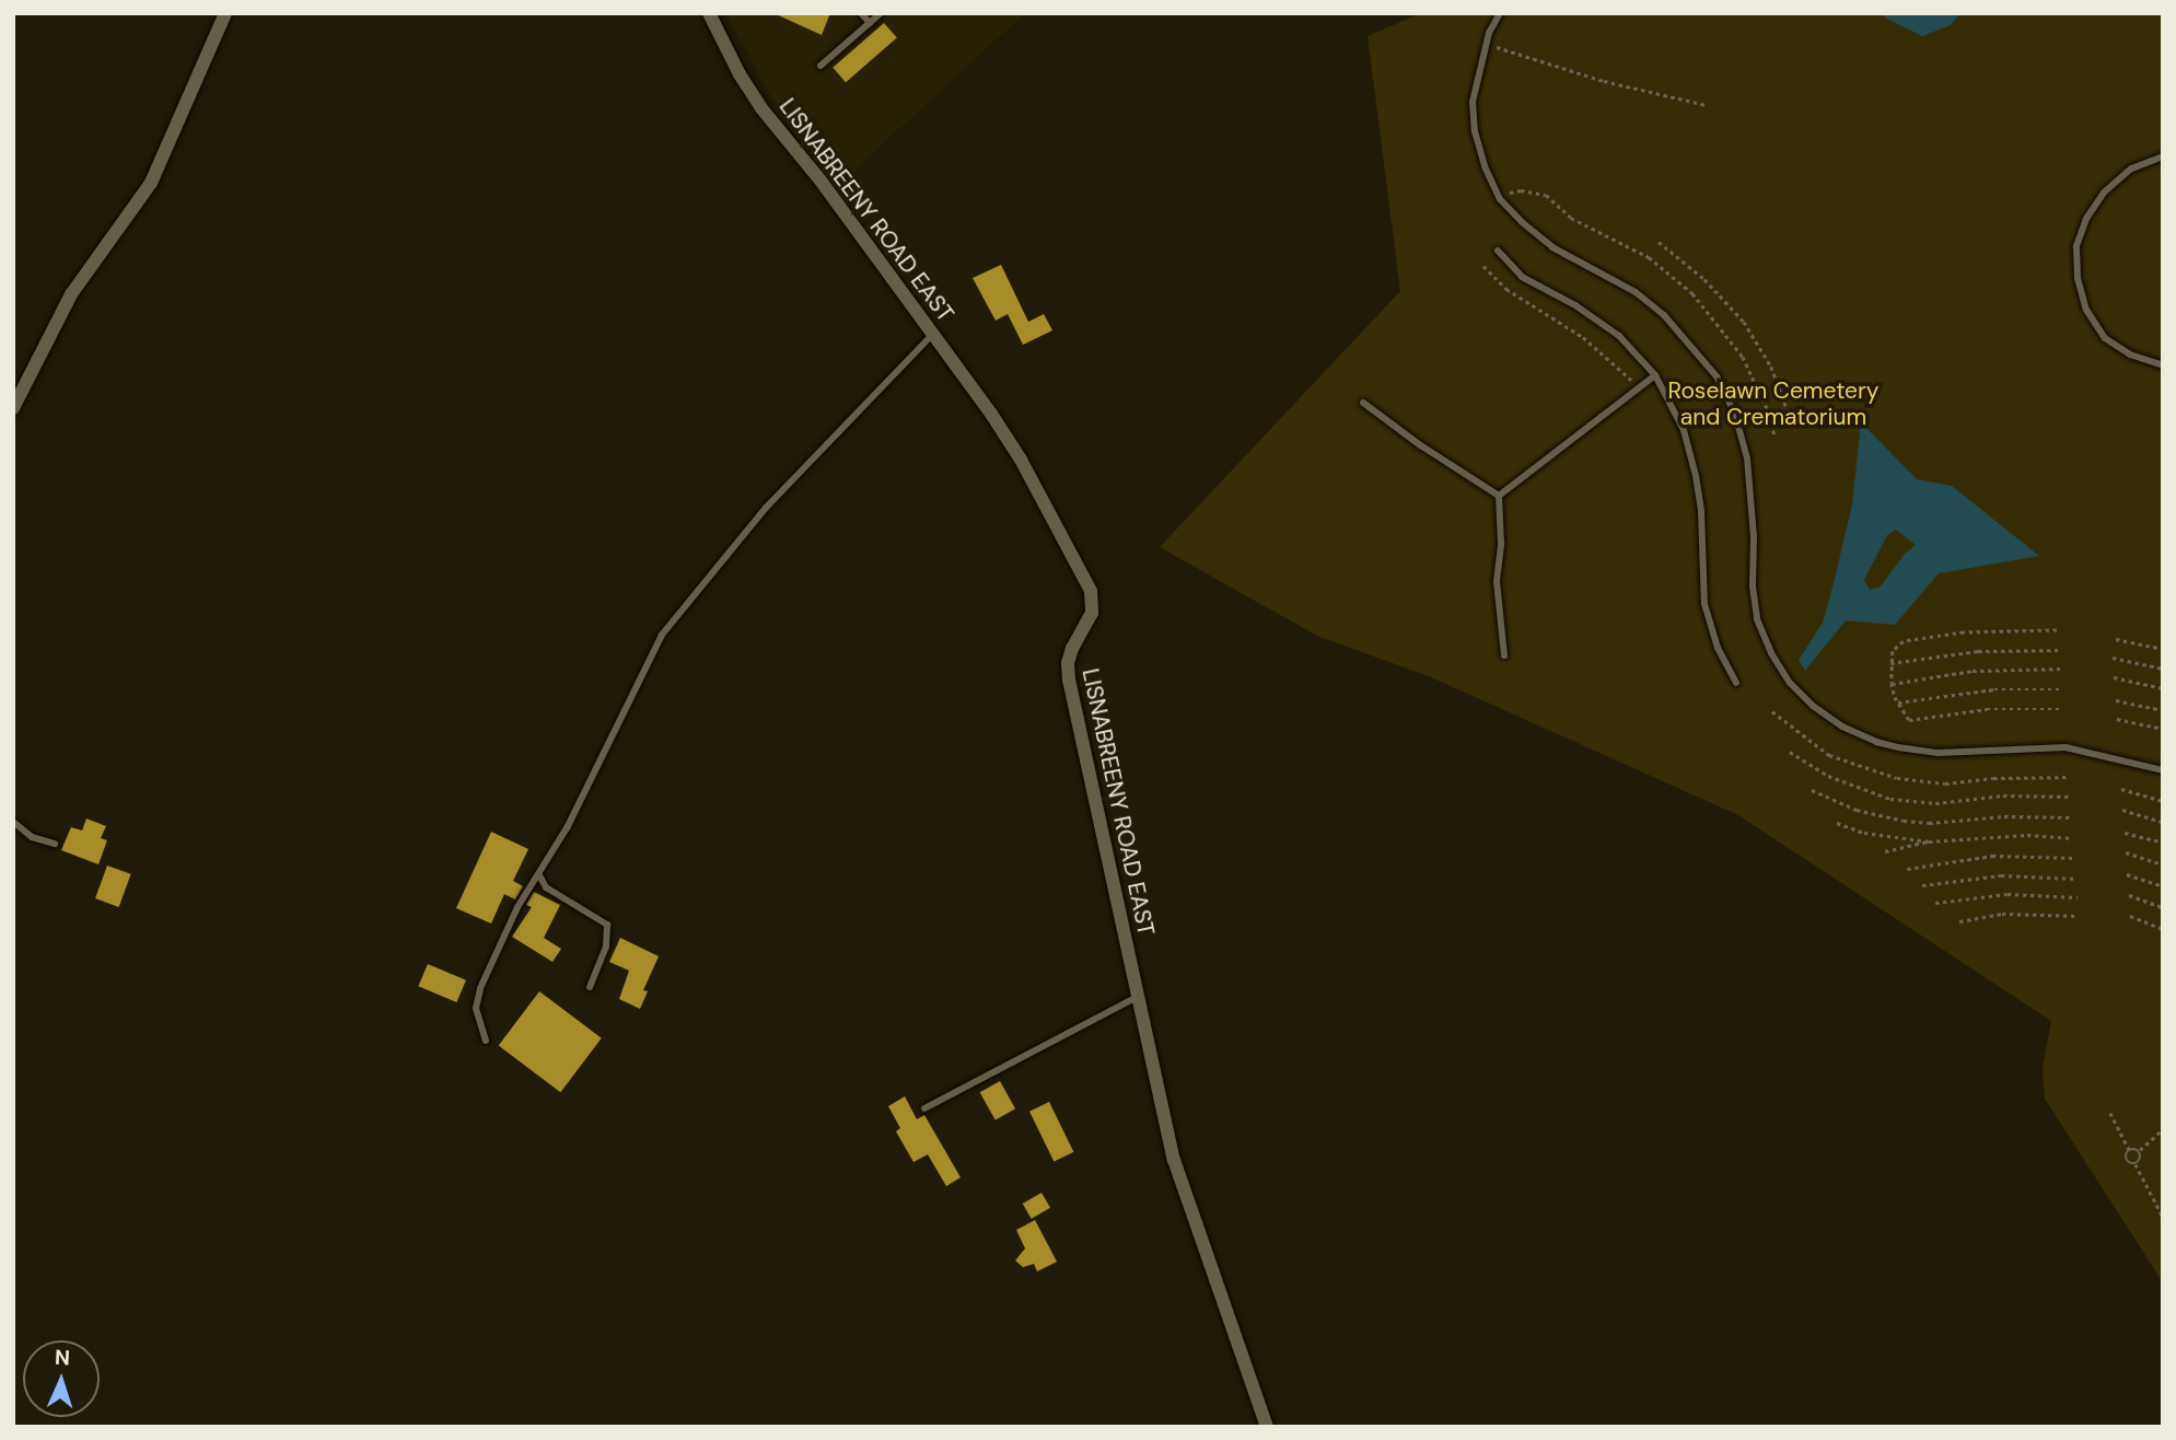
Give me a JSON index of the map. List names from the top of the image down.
{
  "streets": {
    "street": ["LISNABREENY ROAD EAST"]
  },
  "parks": ["Roselawn Cemetery and Crematorium"],
  "north": "top"
}
